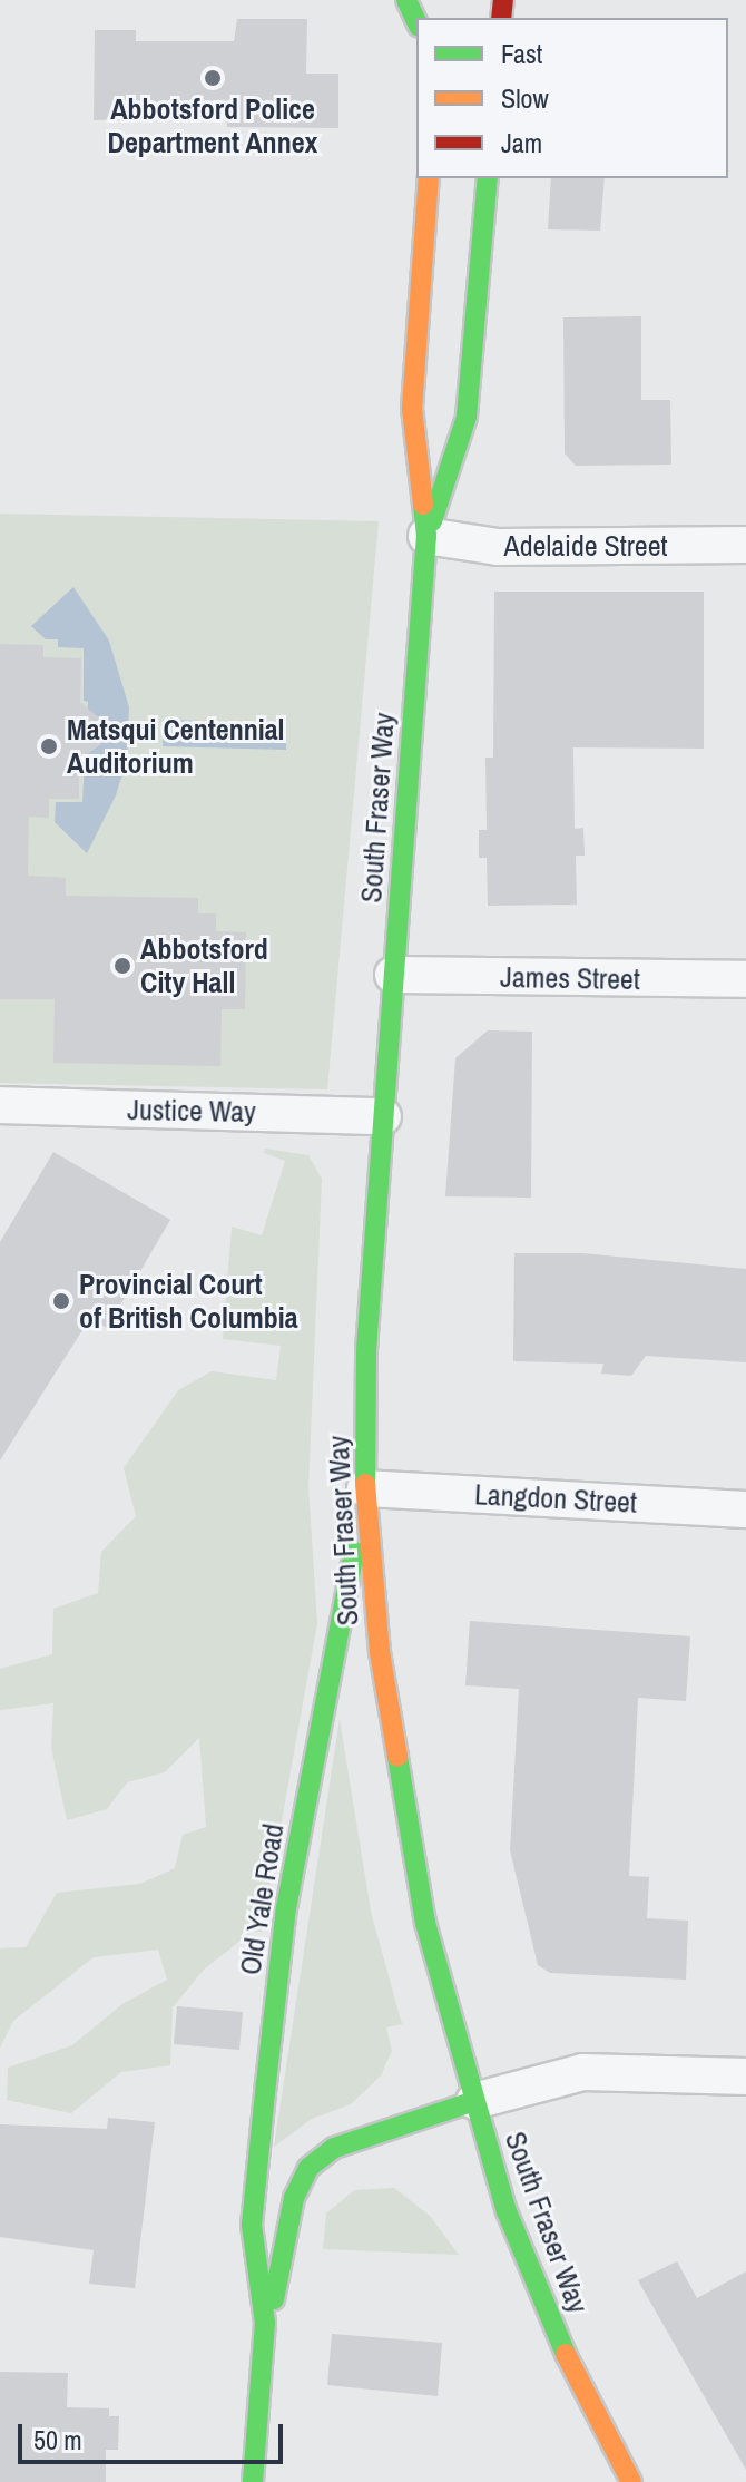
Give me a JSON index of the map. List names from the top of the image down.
{
  "streets": {
    "main road": ["South Fraser Way", "Old Yale Road"],
    "street": [
      "Adelaide Street",
      "James Street",
      "Justice Way",
      "Langdon Street"
    ]
  },
  "crossings": [
    ["Adelaide Street", "South Fraser Way"],
    ["South Fraser Way", "James Street"],
    ["South Fraser Way", "Justice Way"],
    ["South Fraser Way", "Langdon Street"],
    ["South Fraser Way", "Old Yale Road"],
    ["Langdon Street", "Old Yale Road"]
  ],
  "places": [
    "Abbotsford Police Department Annex",
    "Matsqui Centennial Auditorium",
    "Abbotsford City Hall",
    "Provincial Court of British Columbia"
  ],
  "legend": ["Fast", "Slow", "Jam"],
  "scale_bar": "50 m"
}
